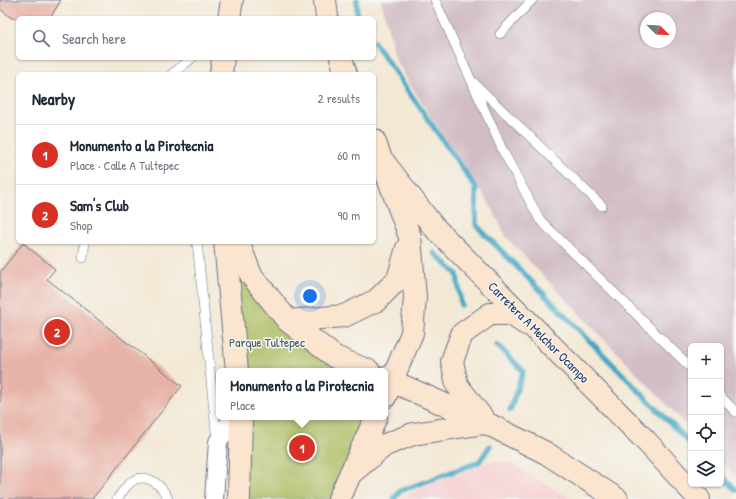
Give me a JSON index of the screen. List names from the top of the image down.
{
  "streets": {
    "main road": ["Carretera A Melchor Ocampo"]
  },
  "parks": ["Parque Tultepec"],
  "north": "bottom right",
  "page": {
    "search": "Search here",
    "heading": ["Nearby", "2 results"],
    "list": [
      {
        "mark": "1",
        "name": "Monumento a la Pirotecnia",
        "note": "Place · Calle A Tultepec",
        "value": "60 m"
      },
      {
        "mark": "2",
        "name": "Sam's Club",
        "note": "Shop",
        "value": "90 m"
      }
    ],
    "pins": ["2", "1"],
    "map_buttons": ["+", "−"],
    "popup": ["Monumento a la Pirotecnia", "Place"]
  }
}
